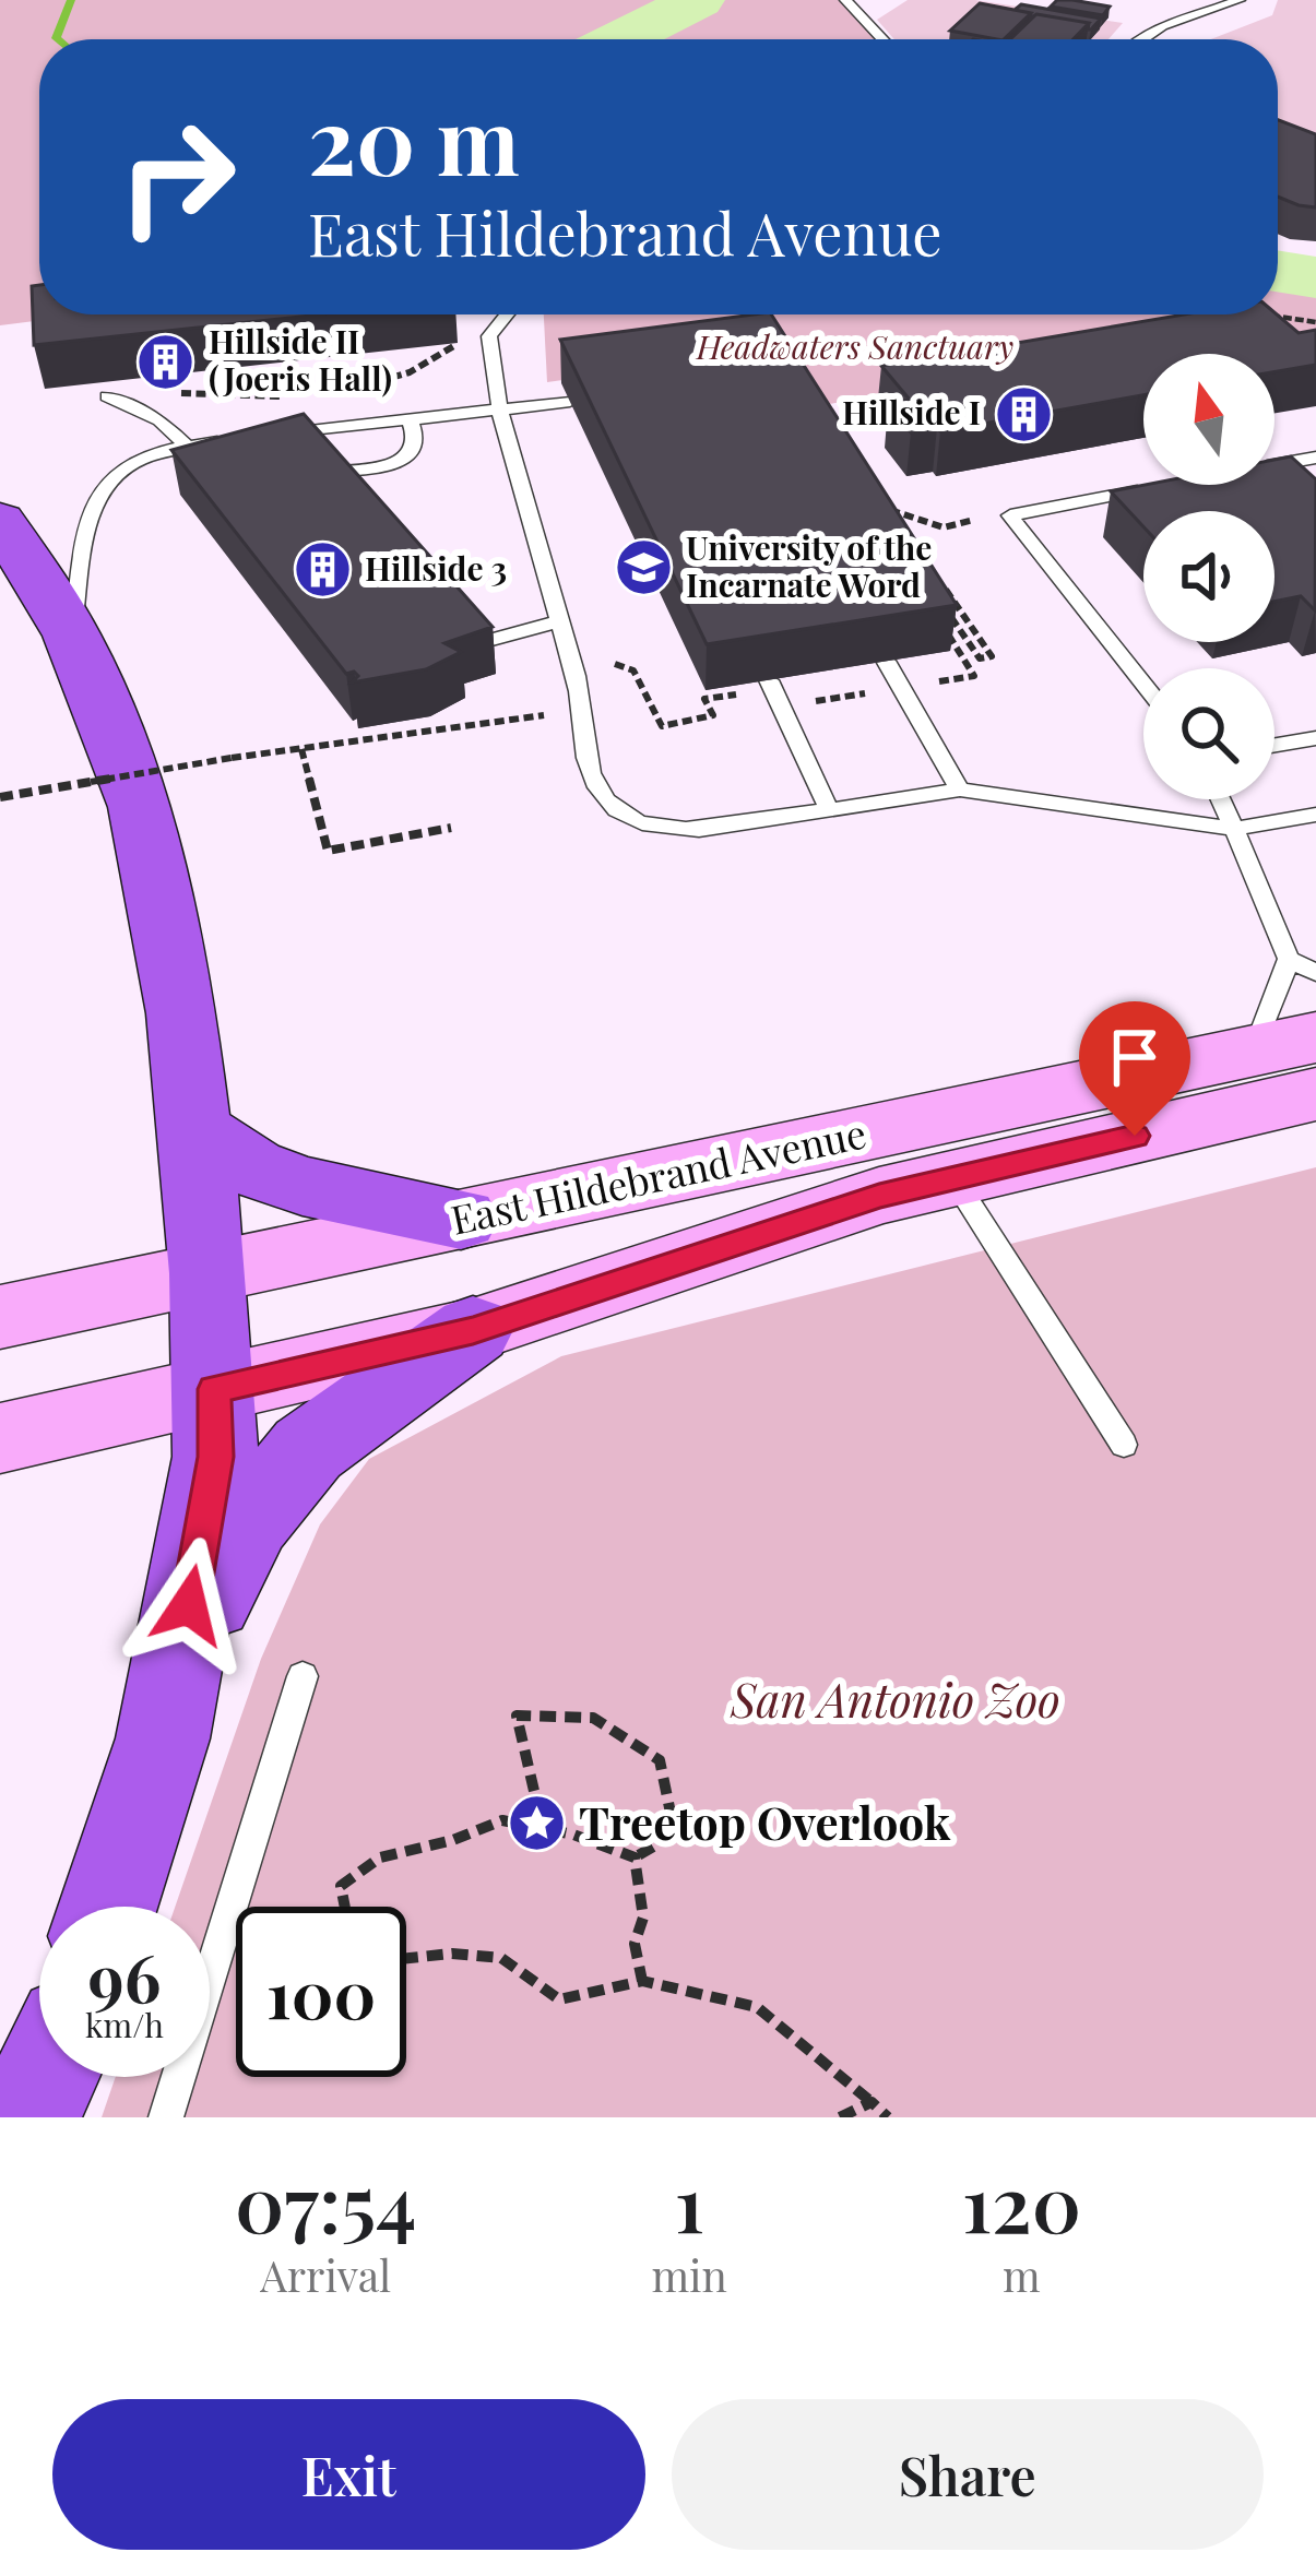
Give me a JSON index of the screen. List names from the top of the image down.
{
  "streets": {
    "main road": ["East Hildebrand Avenue"]
  },
  "parks": ["Headwaters Sanctuary", "San Antonio Zoo"],
  "places": {
    "building": ["Hillside II (Joeris Hall)", "Hillside I", "Hillside 3"],
    "school or university": ["University of the Incarnate Word"],
    "place": ["Treetop Overlook"]
  },
  "north": "top",
  "page": {
    "turn": ["20 m", "East Hildebrand Avenue"],
    "speed": "96 km/h",
    "limit": "100",
    "eta": [
      "07:54",
      "Arrival",
      "1",
      "min",
      "120",
      "m"
    ],
    "buttons": ["Exit", "Share"]
  }
}
